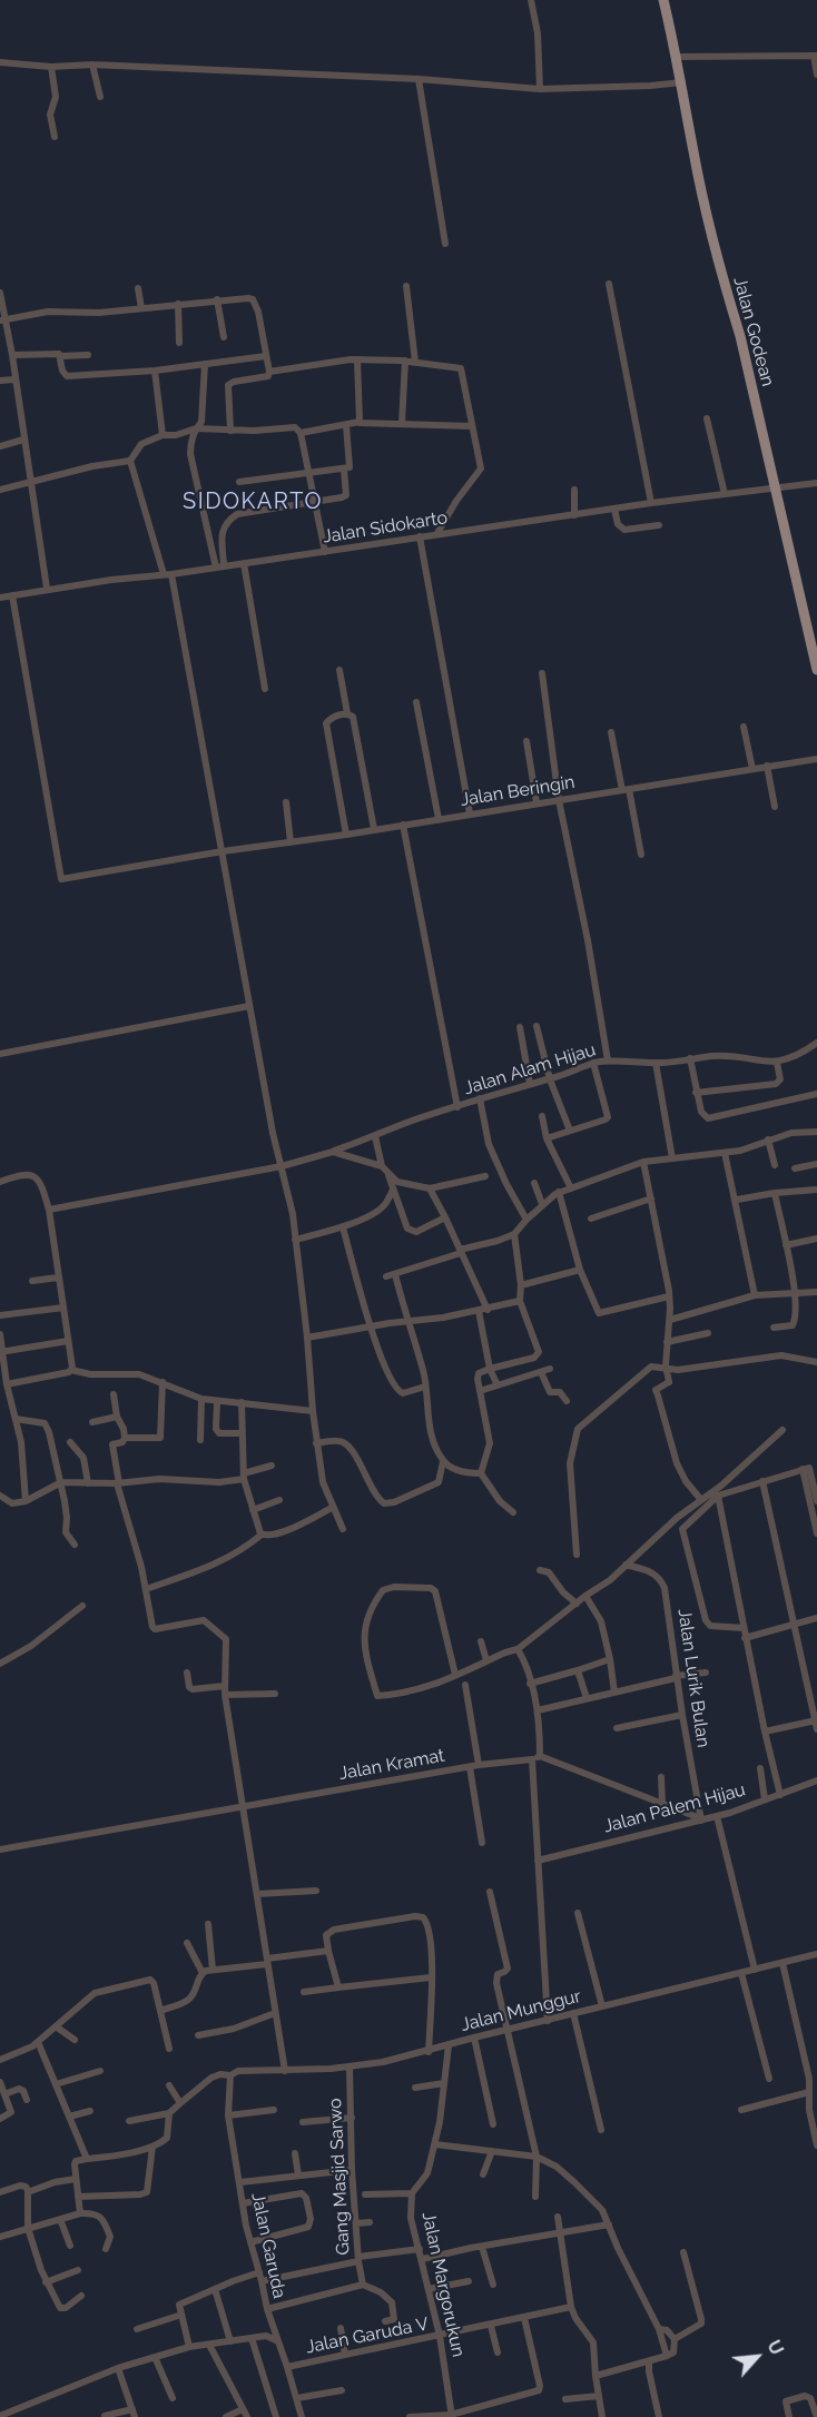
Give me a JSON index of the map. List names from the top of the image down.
{
  "streets": {
    "main road": ["Jalan Godean"],
    "street": [
      "Jalan Sidokarto",
      "Jalan Beringin",
      "Jalan Alam Hijau",
      "Jalan Lurik Bulan",
      "Jalan Kramat",
      "Jalan Palem Hijau",
      "Jalan Munggur",
      "Gang Masjid Sarwo",
      "Jalan Garuda",
      "Jalan Margorukun",
      "Jalan Garuda V"
    ]
  },
  "crossings": [
    ["Jalan Godean", "Jalan Sidokarto"],
    ["Jalan Sidokarto", "Jalan Beringin"],
    ["Jalan Lurik Bulan", "Jalan Palem Hijau"],
    ["Jalan Munggur", "Gang Masjid Sarwo"],
    ["Jalan Munggur", "Jalan Garuda"],
    ["Jalan Munggur", "Jalan Margorukun"],
    ["Jalan Garuda", "Jalan Garuda V"],
    ["Jalan Margorukun", "Jalan Garuda V"]
  ],
  "districts": ["SIDOKARTO"],
  "north": "top right"
}
